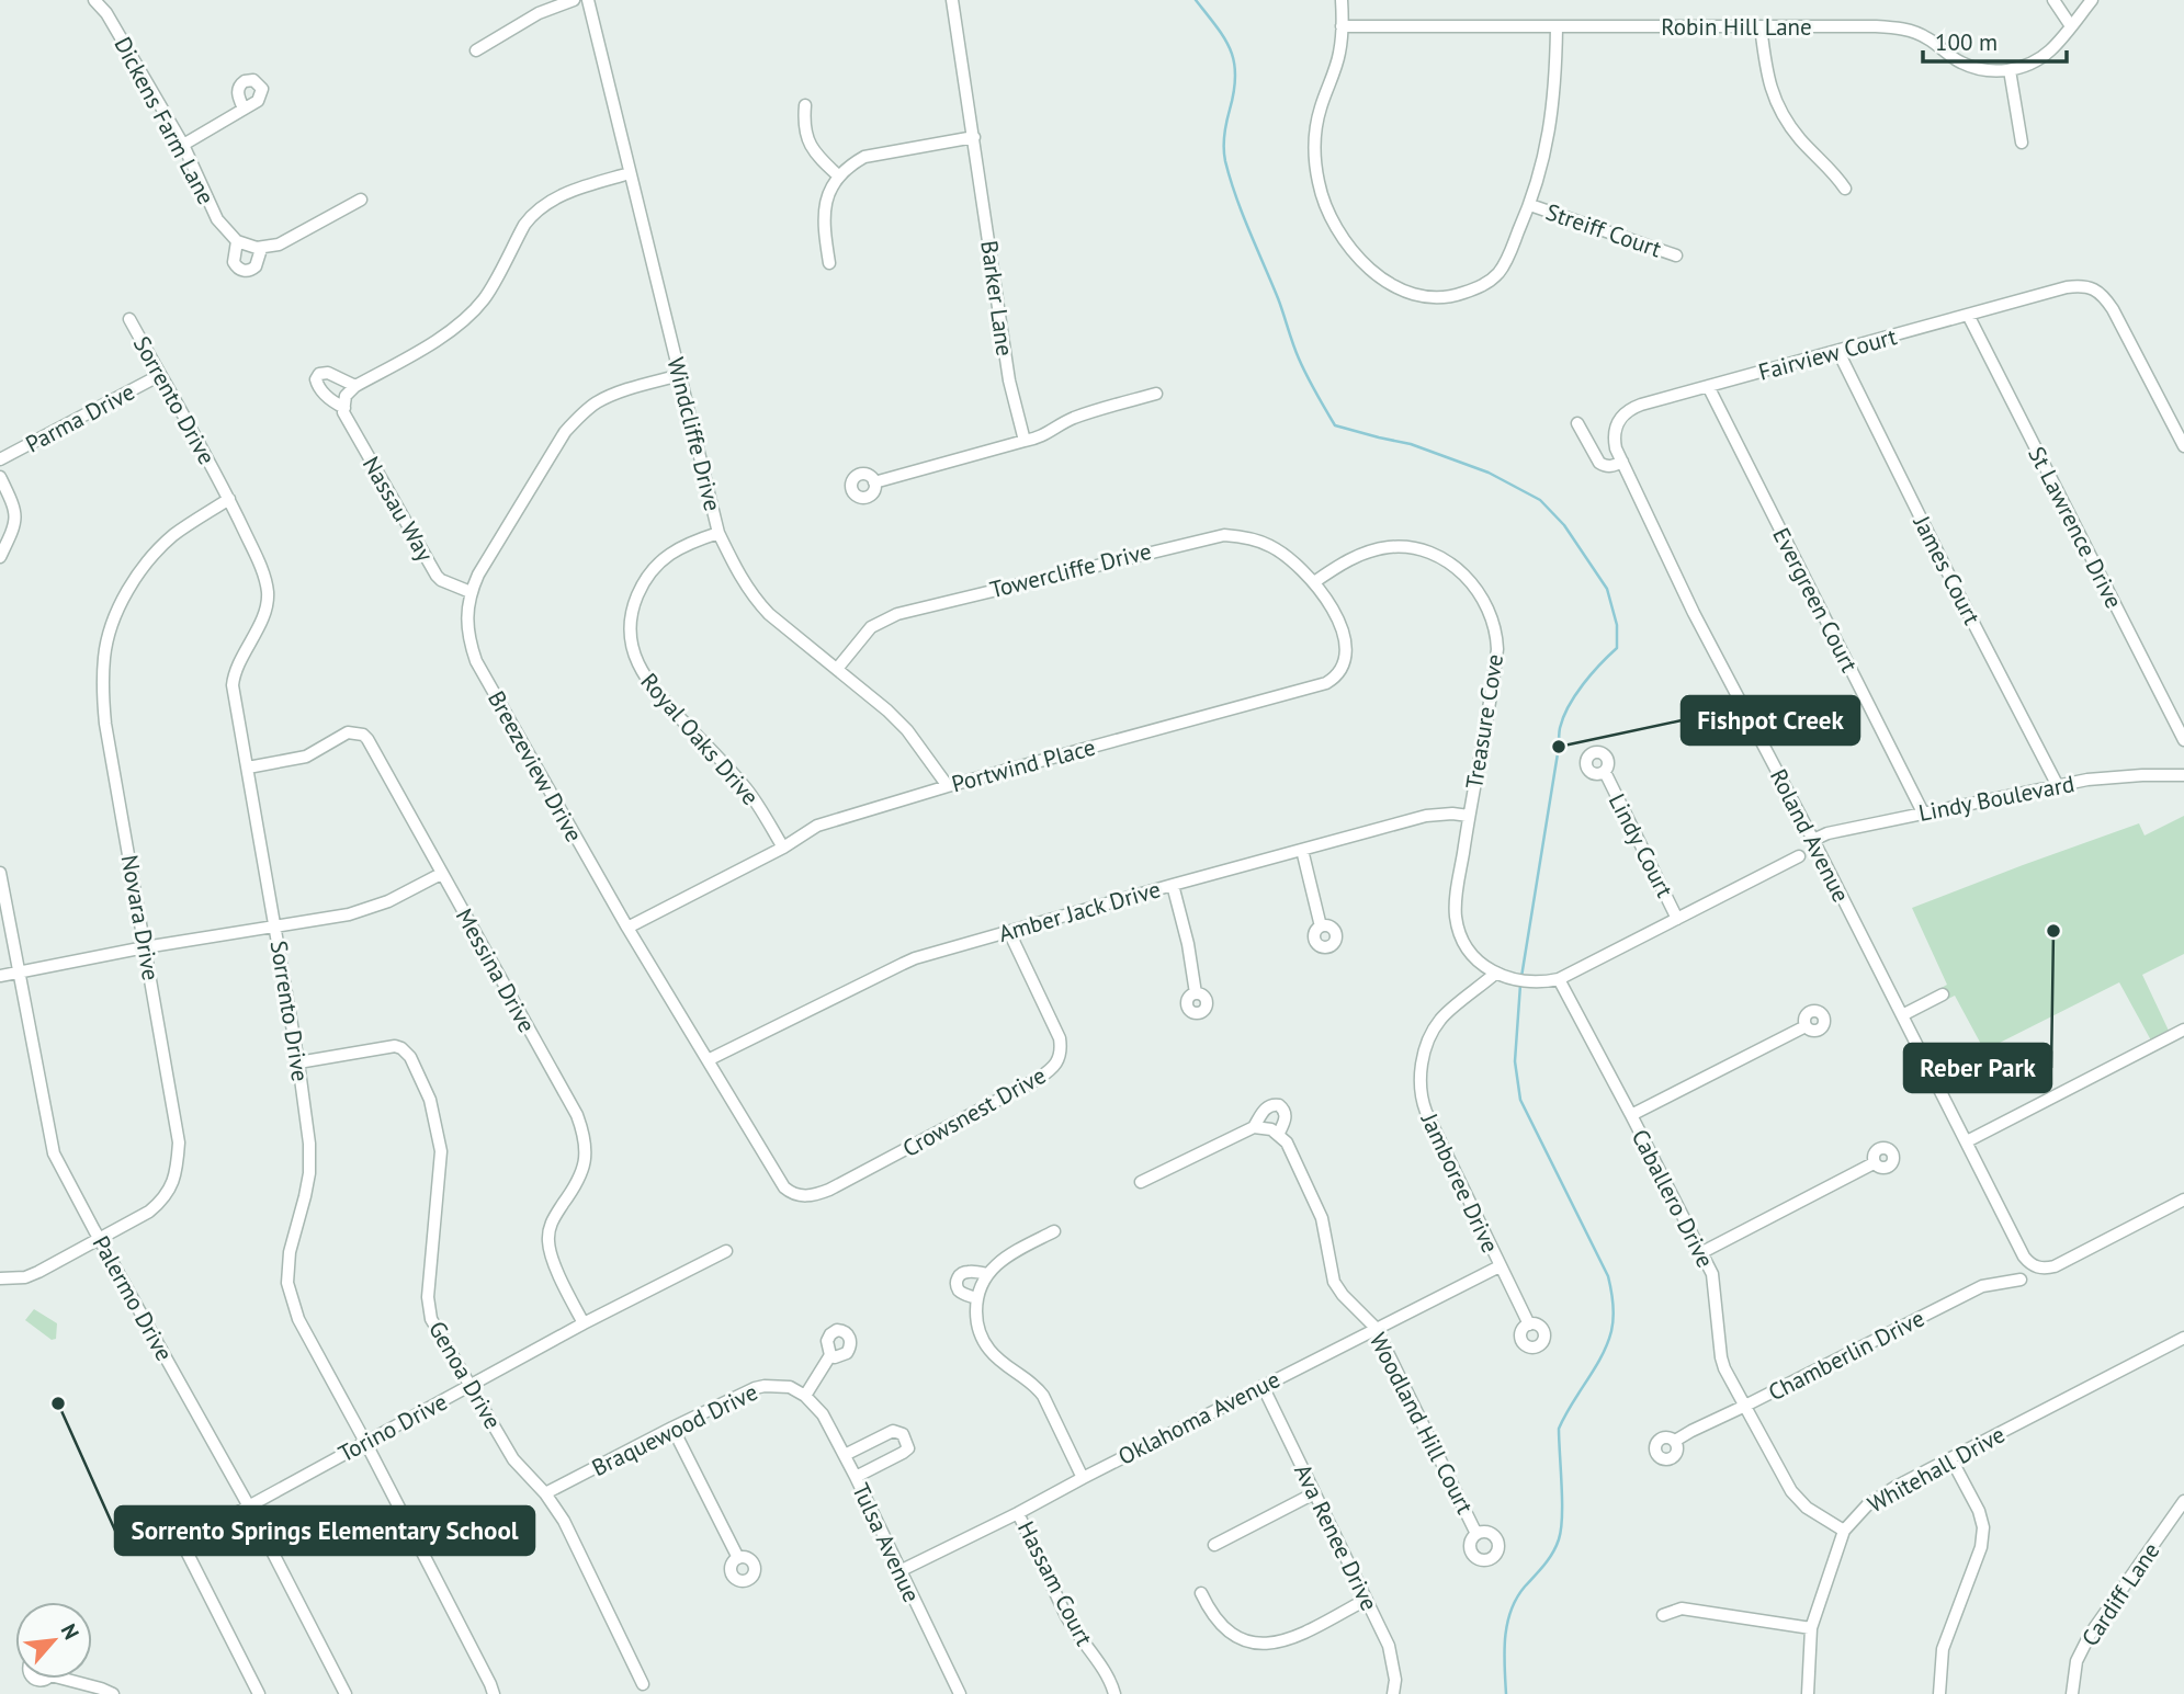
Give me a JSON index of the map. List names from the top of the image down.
{
  "streets": {
    "street": [
      "Robin Hill Lane",
      "Dickens Farm Lane",
      "Streiff Court",
      "Barker Lane",
      "Fairview Court",
      "Sorrento Drive",
      "Parma Drive",
      "Windcliffe Drive",
      "Nassau Way",
      "St Lawrence Drive",
      "Towercliffe Drive",
      "James Court",
      "Evergreen Court",
      "Treasure Cove",
      "Royal Oaks Drive",
      "Portwind Place",
      "Breezeview Drive",
      "Lindy Boulevard",
      "Roland Avenue",
      "Lindy Court",
      "Amber Jack Drive",
      "Novara Drive",
      "Messina Drive",
      "Crowsnest Drive",
      "Jamboree Drive",
      "Caballero Drive",
      "Palermo Drive",
      "Chamberlin Drive",
      "Genoa Drive",
      "Oklahoma Avenue",
      "Woodland Hill Court",
      "Torino Drive",
      "Braquewood Drive",
      "Whitehall Drive",
      "Ava Renee Drive",
      "Tulsa Avenue",
      "Hassam Court",
      "Cardiff Lane"
    ]
  },
  "crossings": [
    ["Fairview Court", "St Lawrence Drive"],
    ["Fairview Court", "James Court"],
    ["Fairview Court", "Evergreen Court"],
    ["Fairview Court", "Roland Avenue"],
    ["Sorrento Drive", "Parma Drive"],
    ["Sorrento Drive", "Novara Drive"],
    ["Sorrento Drive", "Messina Drive"],
    ["Sorrento Drive", "Genoa Drive"],
    ["Sorrento Drive", "Torino Drive"],
    ["Windcliffe Drive", "Towercliffe Drive"],
    ["Windcliffe Drive", "Royal Oaks Drive"],
    ["Windcliffe Drive", "Portwind Place"],
    ["Windcliffe Drive", "Breezeview Drive"],
    ["Nassau Way", "Breezeview Drive"],
    ["Towercliffe Drive", "Treasure Cove"],
    ["Towercliffe Drive", "Portwind Place"],
    ["James Court", "Lindy Boulevard"],
    ["Evergreen Court", "Lindy Boulevard"],
    ["Treasure Cove", "Portwind Place"],
    ["Treasure Cove", "Amber Jack Drive"],
    ["Treasure Cove", "Jamboree Drive"],
    ["Royal Oaks Drive", "Portwind Place"],
    ["Portwind Place", "Breezeview Drive"],
    ["Breezeview Drive", "Amber Jack Drive"],
    ["Breezeview Drive", "Crowsnest Drive"],
    ["Lindy Boulevard", "Roland Avenue"],
    ["Amber Jack Drive", "Crowsnest Drive"],
    ["Novara Drive", "Palermo Drive"],
    ["Messina Drive", "Torino Drive"],
    ["Jamboree Drive", "Oklahoma Avenue"],
    ["Caballero Drive", "Chamberlin Drive"],
    ["Caballero Drive", "Whitehall Drive"],
    ["Palermo Drive", "Torino Drive"],
    ["Genoa Drive", "Torino Drive"],
    ["Genoa Drive", "Braquewood Drive"],
    ["Oklahoma Avenue", "Woodland Hill Court"],
    ["Oklahoma Avenue", "Ava Renee Drive"],
    ["Oklahoma Avenue", "Tulsa Avenue"],
    ["Oklahoma Avenue", "Hassam Court"],
    ["Braquewood Drive", "Tulsa Avenue"]
  ],
  "places": ["Fishpot Creek", "Reber Park", "Sorrento Springs Elementary School"],
  "scale_bar": "100 m",
  "north": "top right"
}
